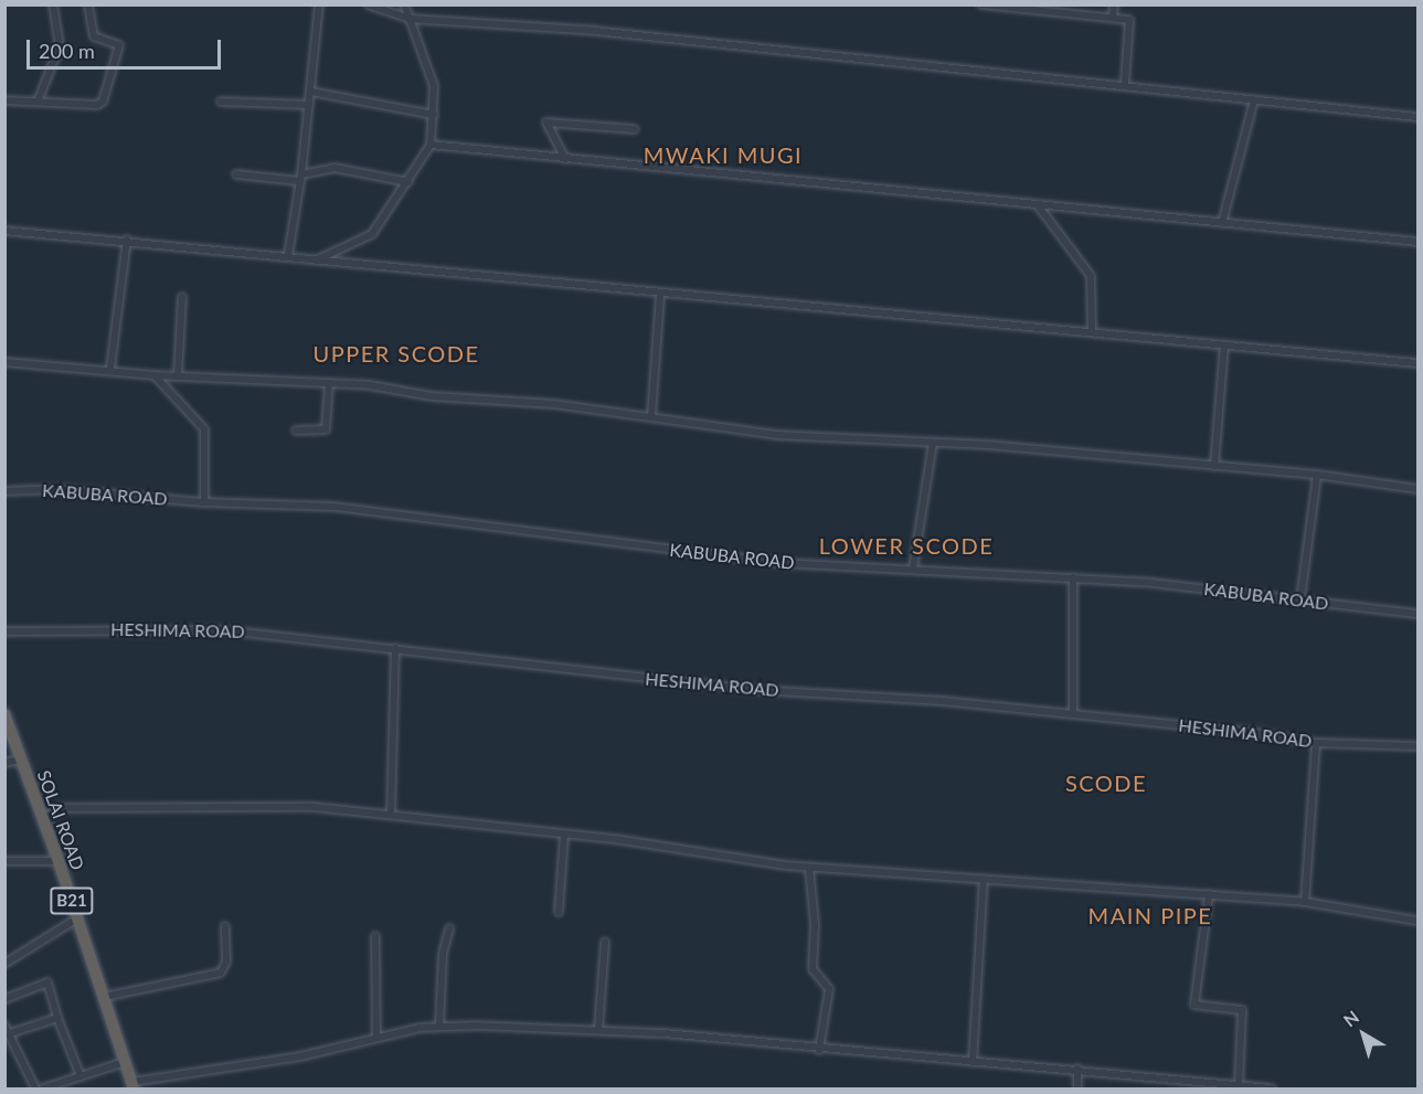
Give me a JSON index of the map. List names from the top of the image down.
{
  "streets": {
    "highway": ["SOLAI ROAD", "B21"],
    "street": ["KABUBA ROAD", "HESHIMA ROAD"]
  },
  "districts": [
    "MWAKI MUGI",
    "UPPER SCODE",
    "LOWER SCODE",
    "SCODE",
    "MAIN PIPE"
  ],
  "scale_bar": "200 m",
  "north": "top left"
}
